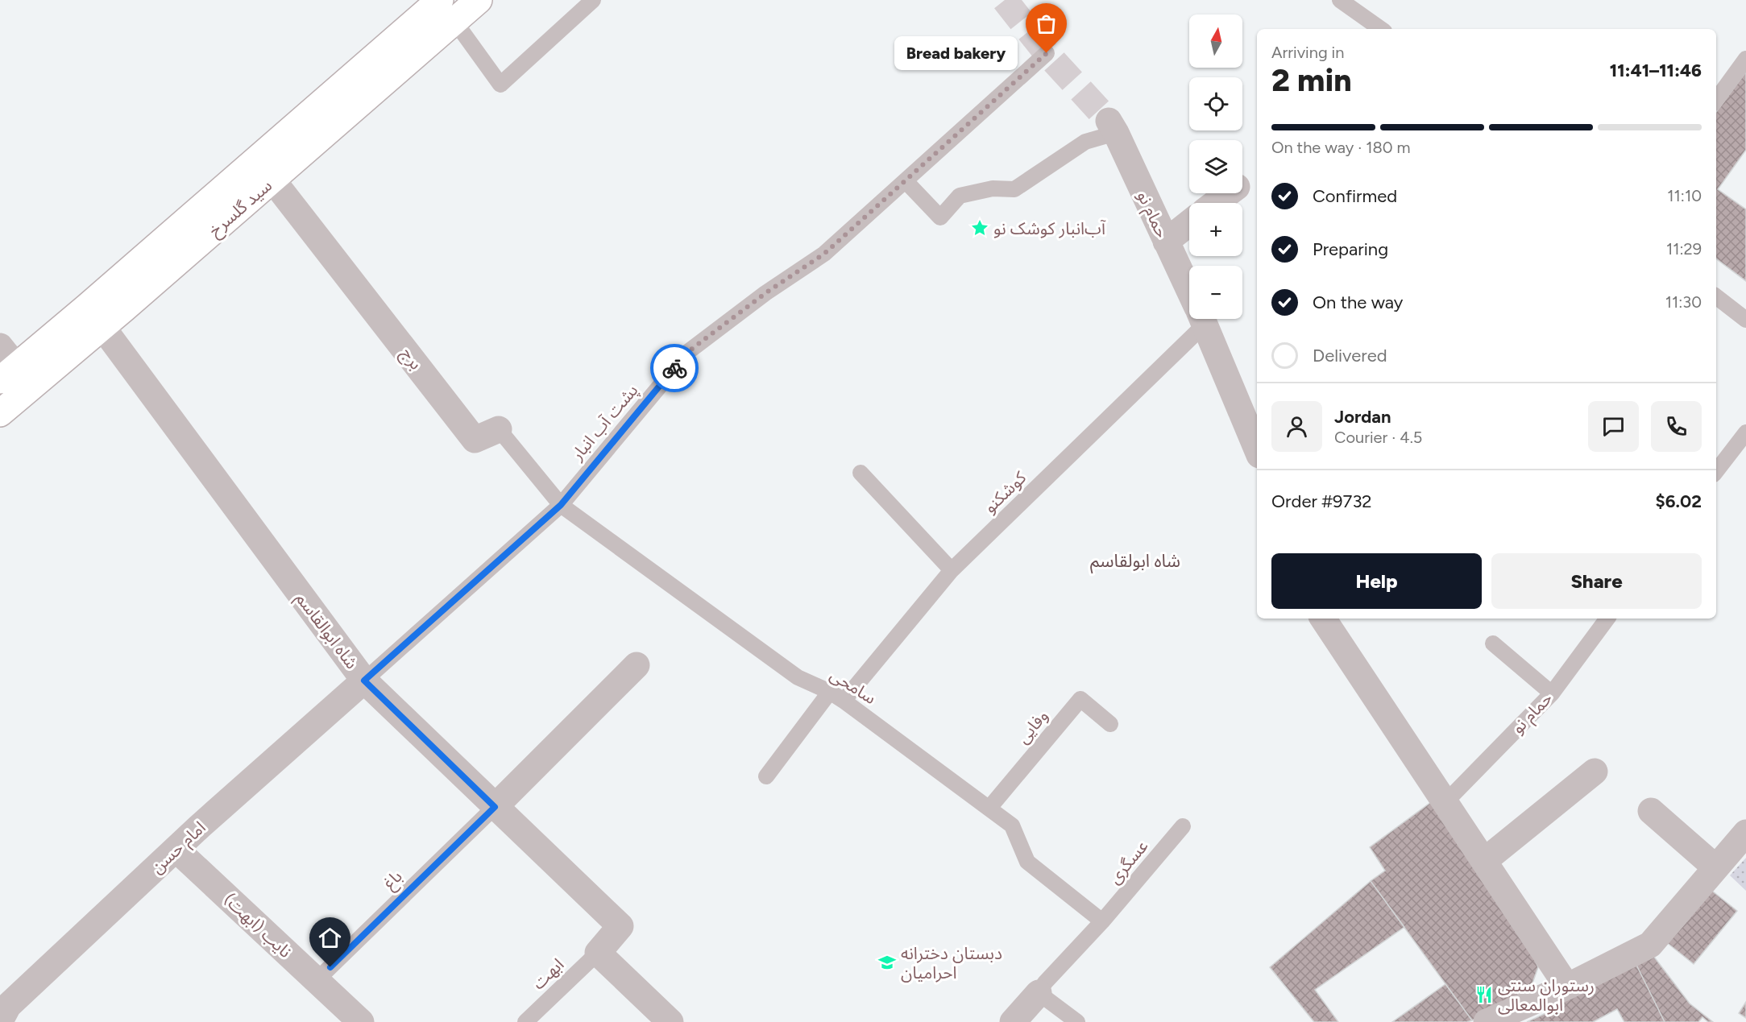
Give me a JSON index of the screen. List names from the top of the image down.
{
  "streets": {
    "main road": ["سید گلسرخ"],
    "street": [
      "حمام نو",
      "برج",
      "شاه ابوالقاسم",
      "امام حسن",
      "نایب (ابهت)"
    ],
    "lane": [
      "پشت آب انبار",
      "کوشکنو",
      "سامحی",
      "وفایی",
      "عسگری",
      "باغ",
      "ابهت"
    ]
  },
  "crossings": [
    ["سید گلسرخ", "برج"],
    ["سید گلسرخ", "شاه ابوالقاسم"],
    ["برج", "پشت آب انبار"],
    ["برج", "سامحی"],
    ["پشت آب انبار", "شاه ابوالقاسم"],
    ["پشت آب انبار", "سامحی"],
    ["پشت آب انبار", "امام حسن"],
    ["کوشکنو", "سامحی"],
    ["شاه ابوالقاسم", "امام حسن"],
    ["شاه ابوالقاسم", "باغ"],
    ["شاه ابوالقاسم", "ابهت"],
    ["سامحی", "وفایی"],
    ["سامحی", "عسگری"],
    ["امام حسن", "نایب (ابهت)"],
    ["باغ", "نایب (ابهت)"]
  ],
  "districts": ["شاه ابولقاسم"],
  "places": {
    "other": ["Bread bakery"],
    "place": ["آب‌انبار کوشک نو"],
    "school or university": ["دبستان دخترانه احرامیان"],
    "restaurant": ["رستوران سنتی ابوالمعالی"]
  },
  "north": "top",
  "page": {
    "map_buttons": ["+", "−"],
    "heading": ["2 min", "Arriving in", "11:41–11:46"],
    "panel": [
      "Jordan",
      "Courier · 4.5",
      "Order #9732",
      "$6.02"
    ],
    "bubble": "Bread bakery",
    "bar": "On the way · 180 m",
    "list": [
      ["Confirmed", "11:10"],
      ["Preparing", "11:29"],
      ["On the way", "11:30"],
      "Delivered"
    ],
    "buttons": ["Help", "Share"]
  }
}
